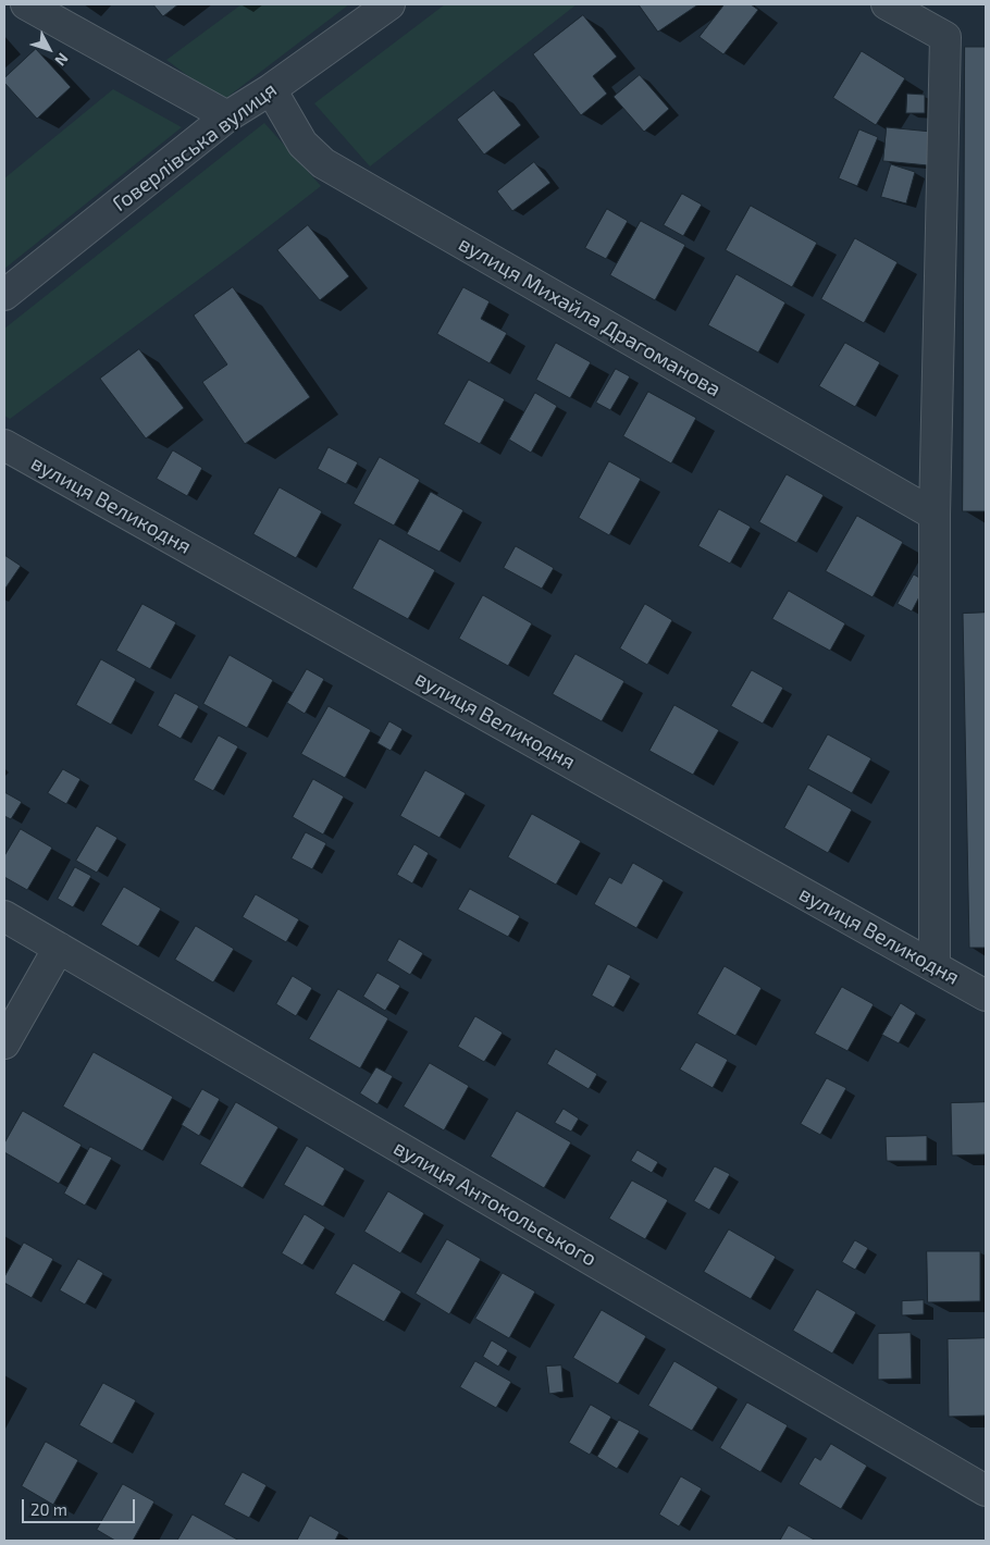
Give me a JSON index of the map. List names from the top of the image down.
{
  "streets": {
    "street": [
      "Говерлівська вулиця",
      "вулиця Михайла Драгоманова",
      "вулиця Великодня",
      "вулиця Антокольського"
    ]
  },
  "crossings": [
    ["Говерлівська вулиця", "вулиця Михайла Драгоманова"]
  ],
  "scale_bar": "20 m",
  "north": "bottom right"
}
